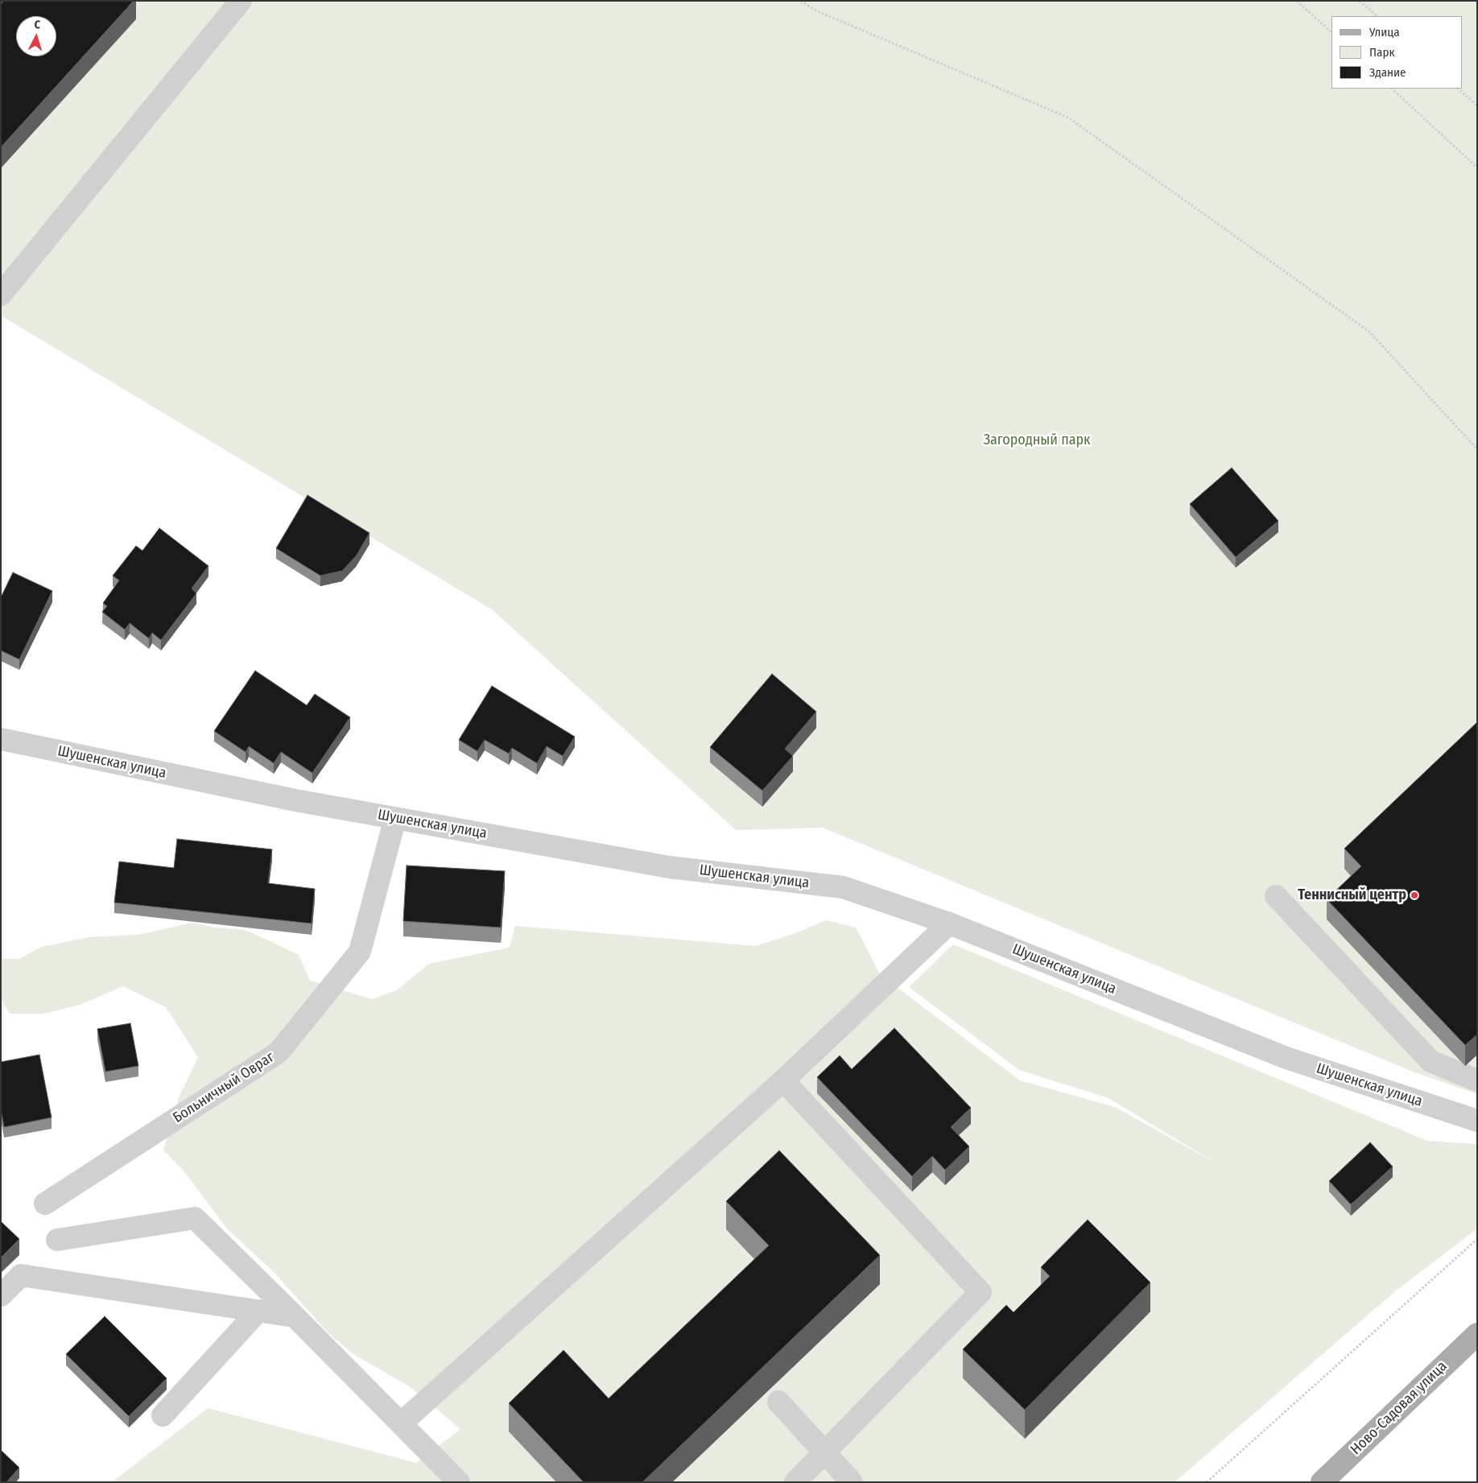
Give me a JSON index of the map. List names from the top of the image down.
{
  "streets": {
    "main road": ["Ново-Садовая улица"],
    "street": ["Шушенская улица", "Больничный Овраг"]
  },
  "crossings": [
    ["Шушенская улица", "Больничный Овраг"]
  ],
  "parks": ["Загородный парк"],
  "places": ["Теннисный центр"],
  "legend": ["Улица", "Парк", "Здание"],
  "north": "top"
}
